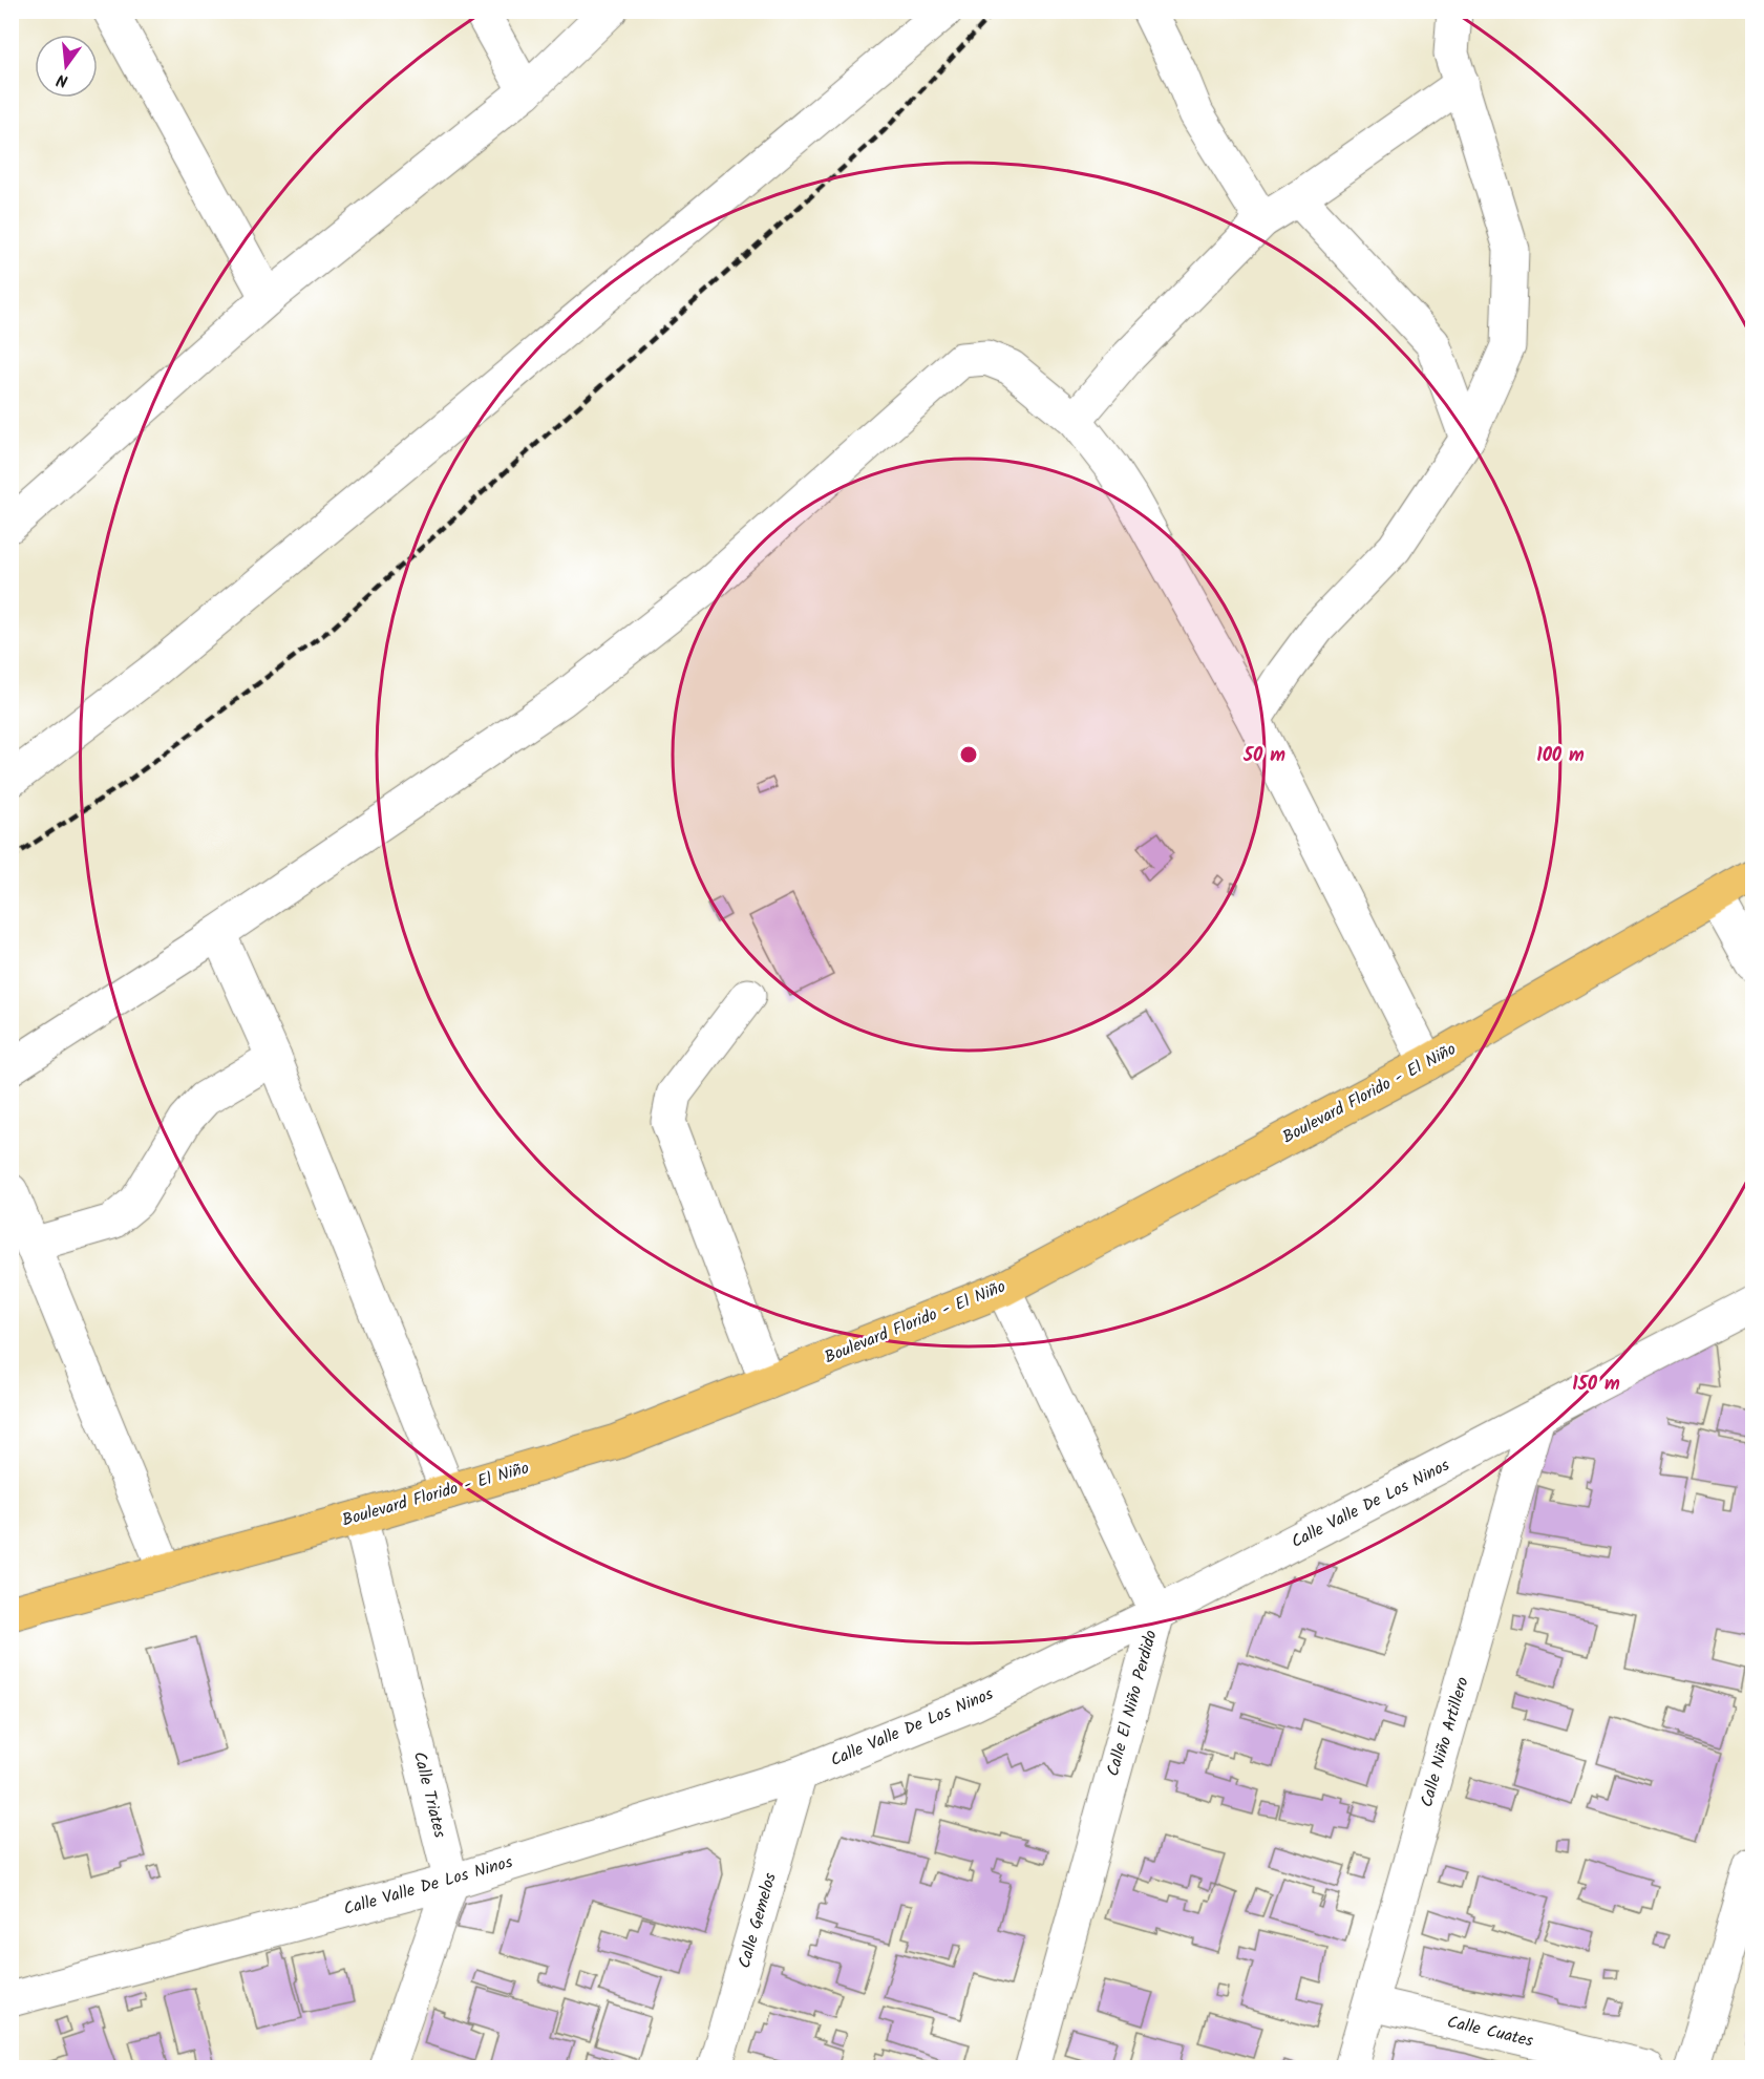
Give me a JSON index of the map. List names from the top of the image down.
{
  "streets": {
    "main road": ["Boulevard Florido - El Niño"],
    "street": [
      "Calle Valle De Los Ninos",
      "Calle El Niño Perdido",
      "Calle Niño Artillero",
      "Calle Triates",
      "Calle Gemelos",
      "Calle Cuates"
    ]
  },
  "crossings": [
    ["Boulevard Florido - El Niño", "Calle El Niño Perdido"],
    ["Boulevard Florido - El Niño", "Calle Triates"],
    ["Calle Valle De Los Ninos", "Calle El Niño Perdido"],
    ["Calle Valle De Los Ninos", "Calle Niño Artillero"],
    ["Calle Valle De Los Ninos", "Calle Triates"],
    ["Calle Valle De Los Ninos", "Calle Gemelos"],
    ["Calle Niño Artillero", "Calle Cuates"]
  ],
  "north": "bottom",
  "rings": ["50 m", "100 m", "150 m"]
}
